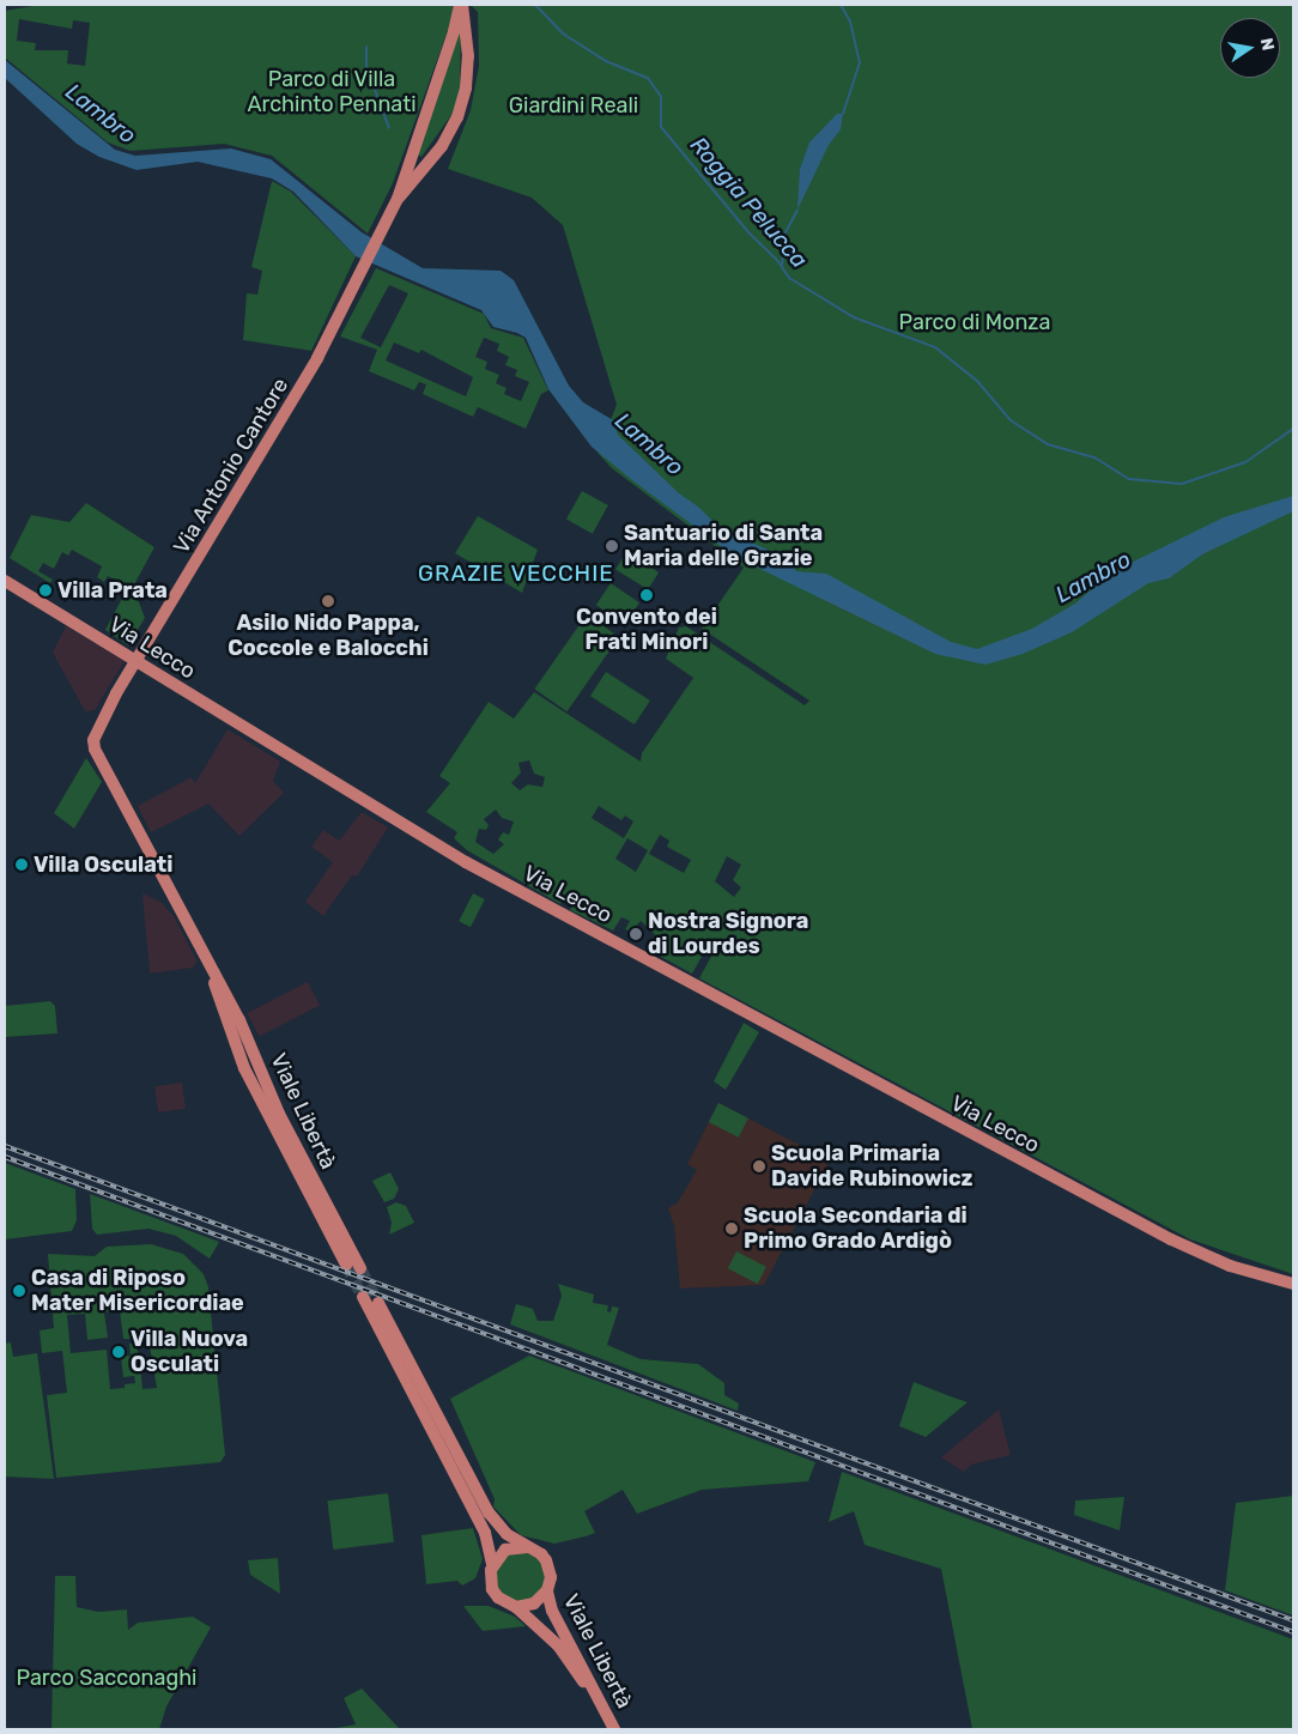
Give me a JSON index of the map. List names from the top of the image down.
{
  "streets": {
    "main road": ["Via Antonio Cantore", "Via Lecco", "Viale Libertà"]
  },
  "crossings": [
    ["Via Antonio Cantore", "Via Lecco"],
    ["Via Antonio Cantore", "Viale Libertà"]
  ],
  "districts": ["GRAZIE VECCHIE"],
  "water": ["Lambro", "Roggia Pelucca"],
  "parks": [
    "Parco di Villa Archinto Pennati",
    "Giardini Reali",
    "Parco di Monza",
    "Parco Sacconaghi"
  ],
  "places": [
    "Santuario di Santa Maria delle Grazie",
    "Villa Prata",
    "Convento dei Frati Minori",
    "Asilo Nido Pappa, Coccole e Balocchi",
    "Villa Osculati",
    "Nostra Signora di Lourdes",
    "Scuola Primaria Davide Rubinowicz",
    "Scuola Secondaria di Primo Grado Ardigò",
    "Casa di Riposo Mater Misericordiae",
    "Villa Nuova Osculati"
  ],
  "north": "right"
}
